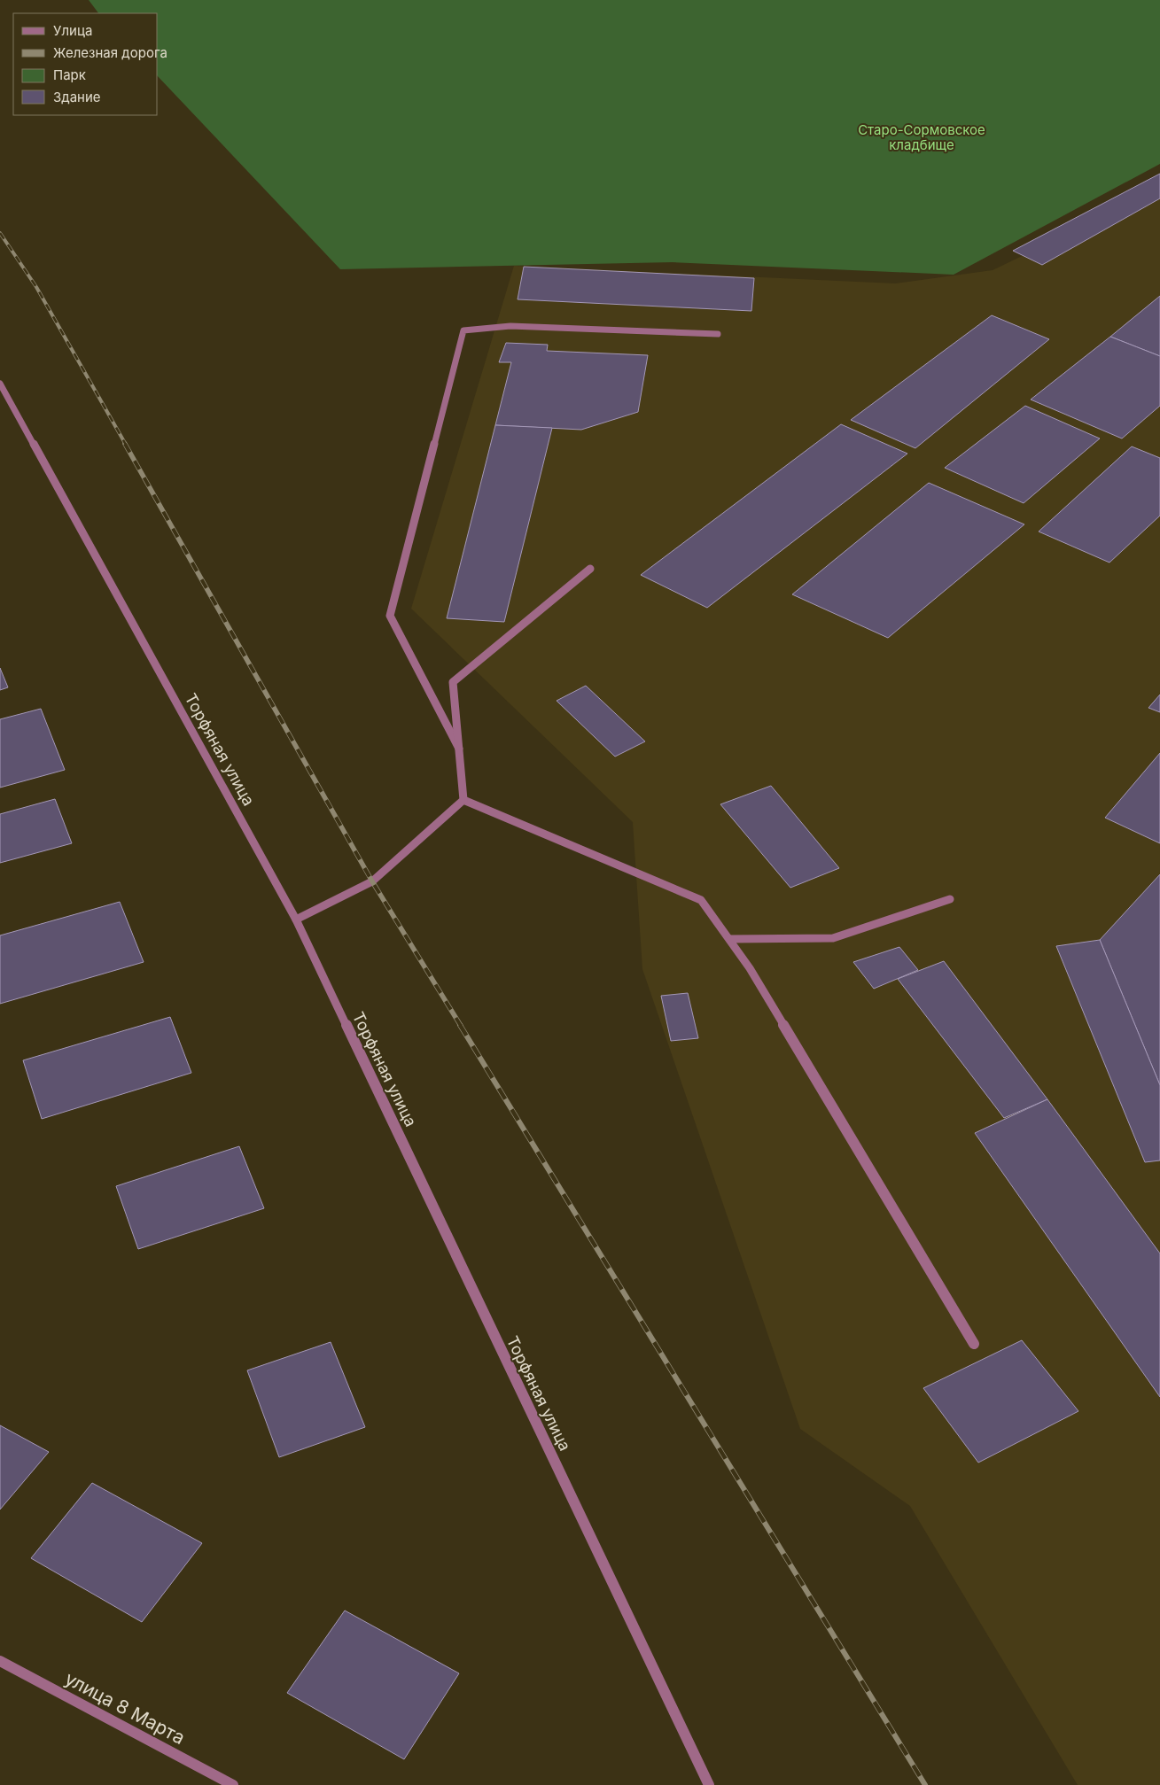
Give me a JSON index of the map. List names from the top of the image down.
{
  "streets": {
    "street": ["Торфяная улица", "улица 8 Марта"]
  },
  "parks": ["Старо-Сормовское кладбище"],
  "legend": [
    "Улица",
    "Железная дорога",
    "Парк",
    "Здание"
  ]
}
